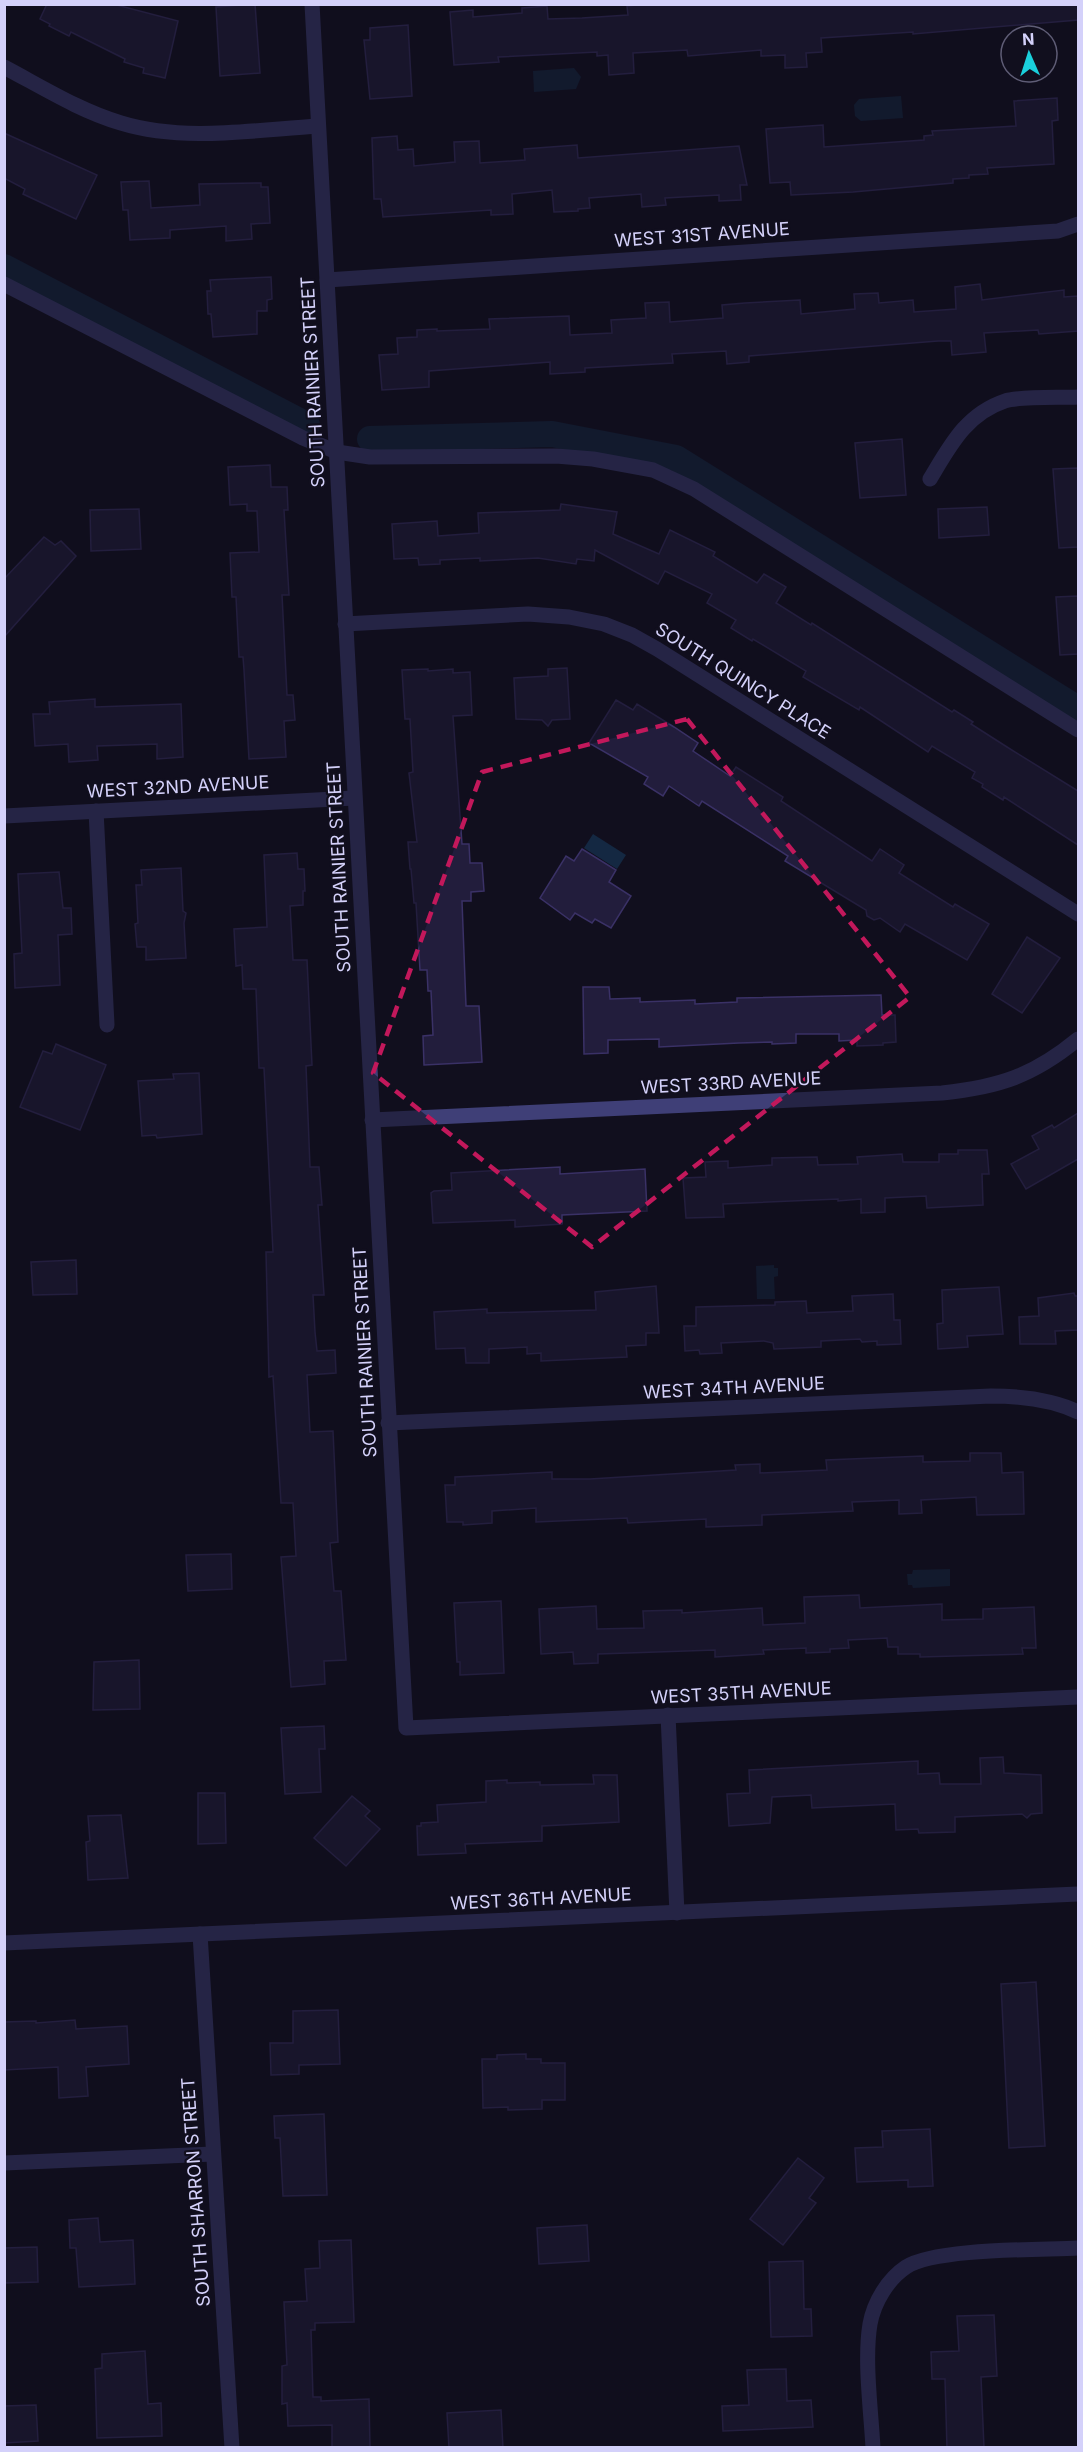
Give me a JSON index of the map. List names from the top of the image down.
{
  "streets": {
    "street": [
      "WEST 31ST AVENUE",
      "SOUTH RAINIER STREET",
      "SOUTH QUINCY PLACE",
      "WEST 32ND AVENUE",
      "WEST 33RD AVENUE",
      "WEST 34TH AVENUE",
      "WEST 35TH AVENUE",
      "WEST 36TH AVENUE",
      "SOUTH SHARRON STREET"
    ]
  },
  "crossings": [
    ["WEST 31ST AVENUE", "SOUTH RAINIER STREET"],
    ["SOUTH RAINIER STREET", "SOUTH QUINCY PLACE"],
    ["SOUTH RAINIER STREET", "WEST 32ND AVENUE"],
    ["SOUTH RAINIER STREET", "WEST 33RD AVENUE"],
    ["SOUTH RAINIER STREET", "WEST 34TH AVENUE"],
    ["SOUTH RAINIER STREET", "WEST 35TH AVENUE"],
    ["WEST 36TH AVENUE", "SOUTH SHARRON STREET"]
  ],
  "north": "top"
}
